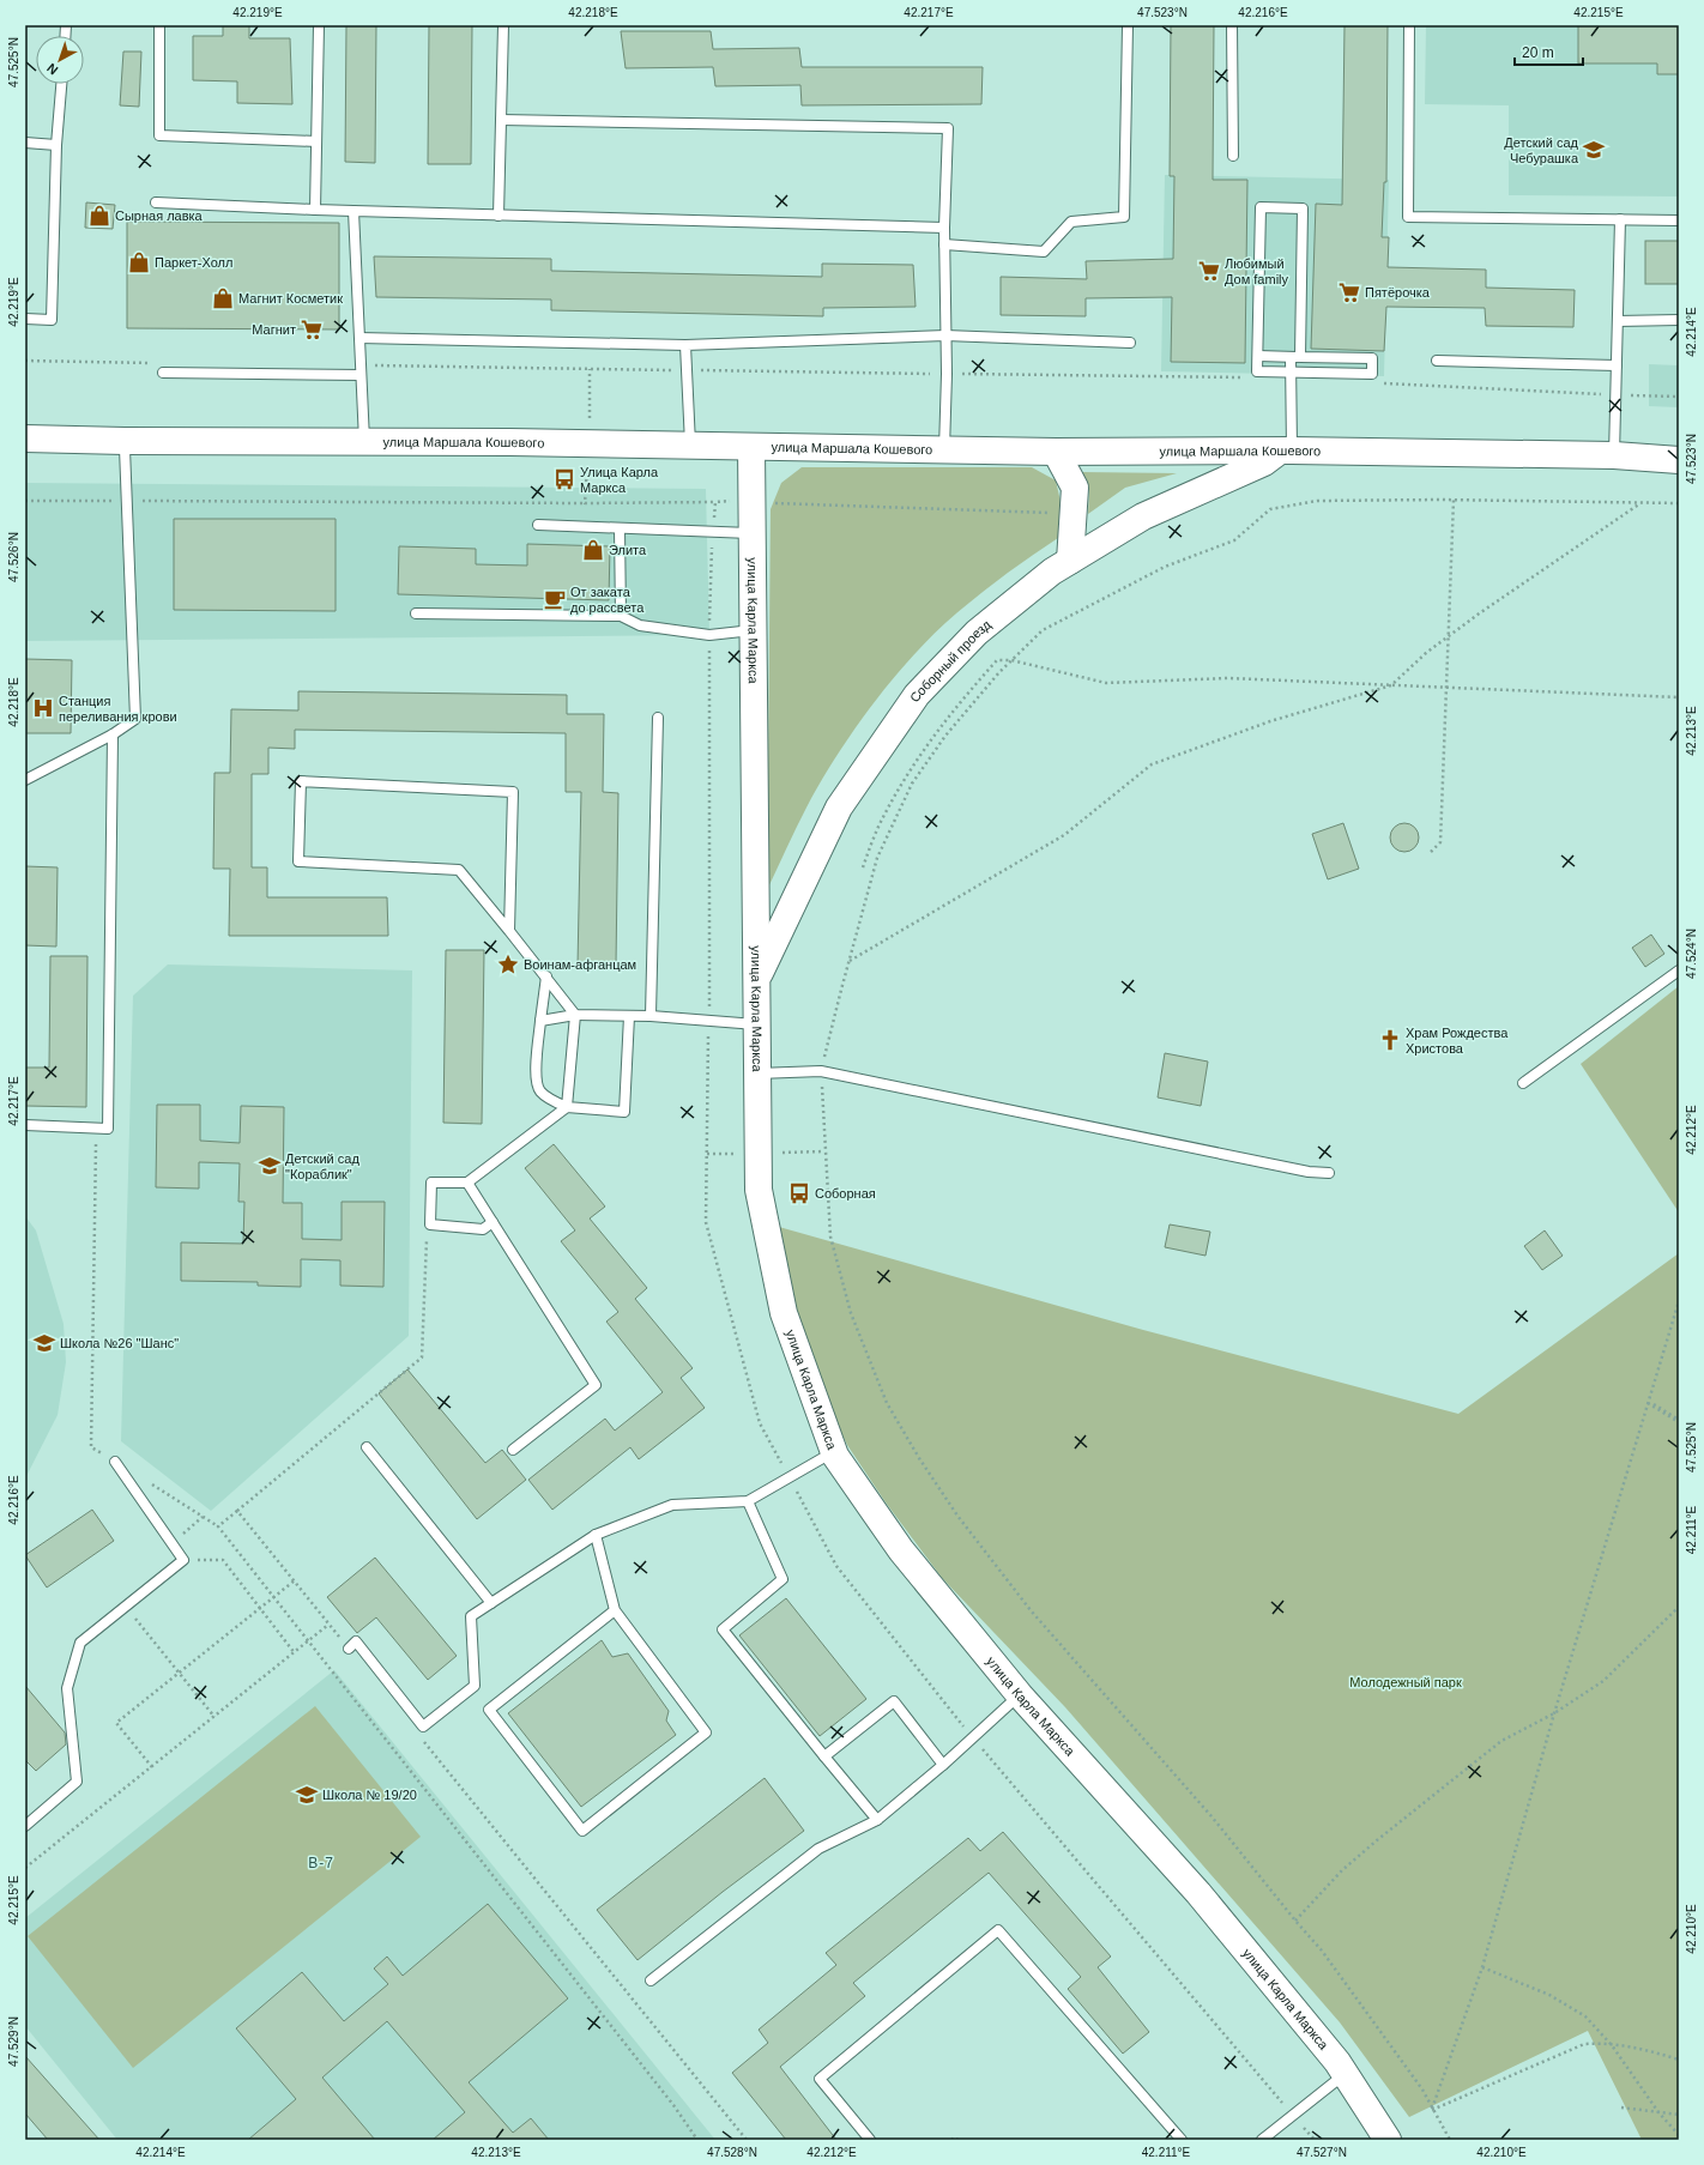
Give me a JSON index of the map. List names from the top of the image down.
{
  "streets": {
    "street": ["улица Маршала Кошевого", "улица Карла Маркса", "Соборный проезд"]
  },
  "crossings": [
    ["улица Маршала Кошевого", "улица Карла Маркса"],
    ["улица Маршала Кошевого", "Соборный проезд"],
    ["улица Карла Маркса", "Соборный проезд"]
  ],
  "districts": ["В-7"],
  "parks": ["Молодежный парк"],
  "places": {
    "school or university": [
      "Детский сад Чебурашка",
      "Детский сад \"Кораблик\"",
      "Школа №26 \"Шанс\"",
      "Школа № 19/20"
    ],
    "shop": [
      "Сырная лавка",
      "Паркет-Холл",
      "Магнит Косметик",
      "Элита"
    ],
    "supermarket": ["Любимый Дом family", "Пятёрочка", "Магнит"],
    "bus stop": ["Улица Карла Маркса", "Соборная"],
    "cafe": ["От заката до рассвета"],
    "hospital": ["Станция переливания крови"],
    "place": ["Воинам-афганцам"],
    "church": ["Храм Рождества Христова"]
  },
  "scale_bar": "20 m",
  "north": "bottom left",
  "coordinates": [
    "42.219°E",
    "42.218°E",
    "42.217°E",
    "47.523°N",
    "42.216°E",
    "42.215°E",
    "47.525°N",
    "42.214°E",
    "47.526°N",
    "42.213°E",
    "47.524°N",
    "42.212°E",
    "42.211°E",
    "42.210°E",
    "47.529°N",
    "47.528°N",
    "47.527°N"
  ]
}
